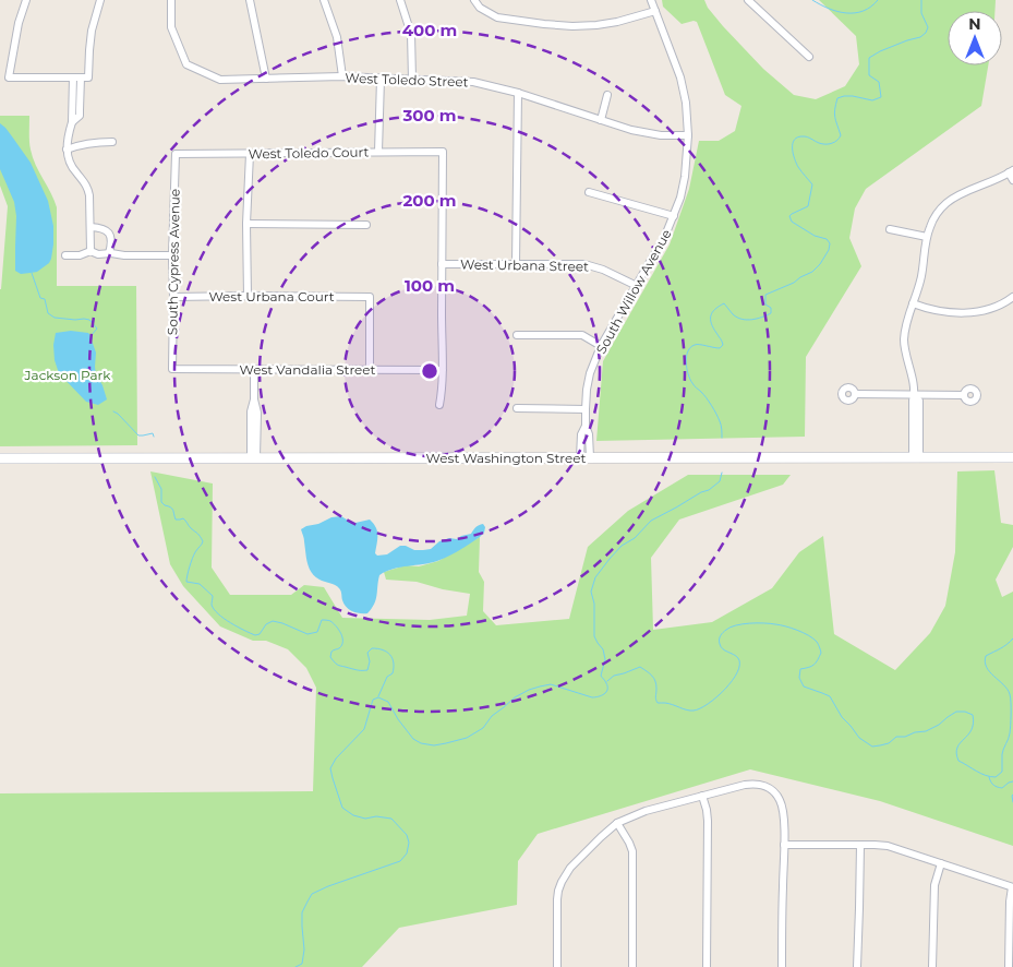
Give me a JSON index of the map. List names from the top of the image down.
{
  "streets": {
    "main road": ["West Washington Street"],
    "street": [
      "West Toledo Street",
      "West Toledo Court",
      "South Cypress Avenue",
      "West Urbana Street",
      "South Willow Avenue",
      "West Urbana Court",
      "West Vandalia Street"
    ]
  },
  "crossings": [
    ["West Toledo Street", "South Willow Avenue"],
    ["West Toledo Court", "South Cypress Avenue"],
    ["West Toledo Court", "West Urbana Street"],
    ["South Cypress Avenue", "West Urbana Court"],
    ["South Cypress Avenue", "West Vandalia Street"],
    ["West Urbana Street", "South Willow Avenue"],
    ["South Willow Avenue", "West Washington Street"],
    ["West Urbana Court", "West Vandalia Street"]
  ],
  "parks": ["Jackson Park"],
  "north": "top",
  "rings": [
    "400 m",
    "300 m",
    "200 m",
    "100 m"
  ]
}
